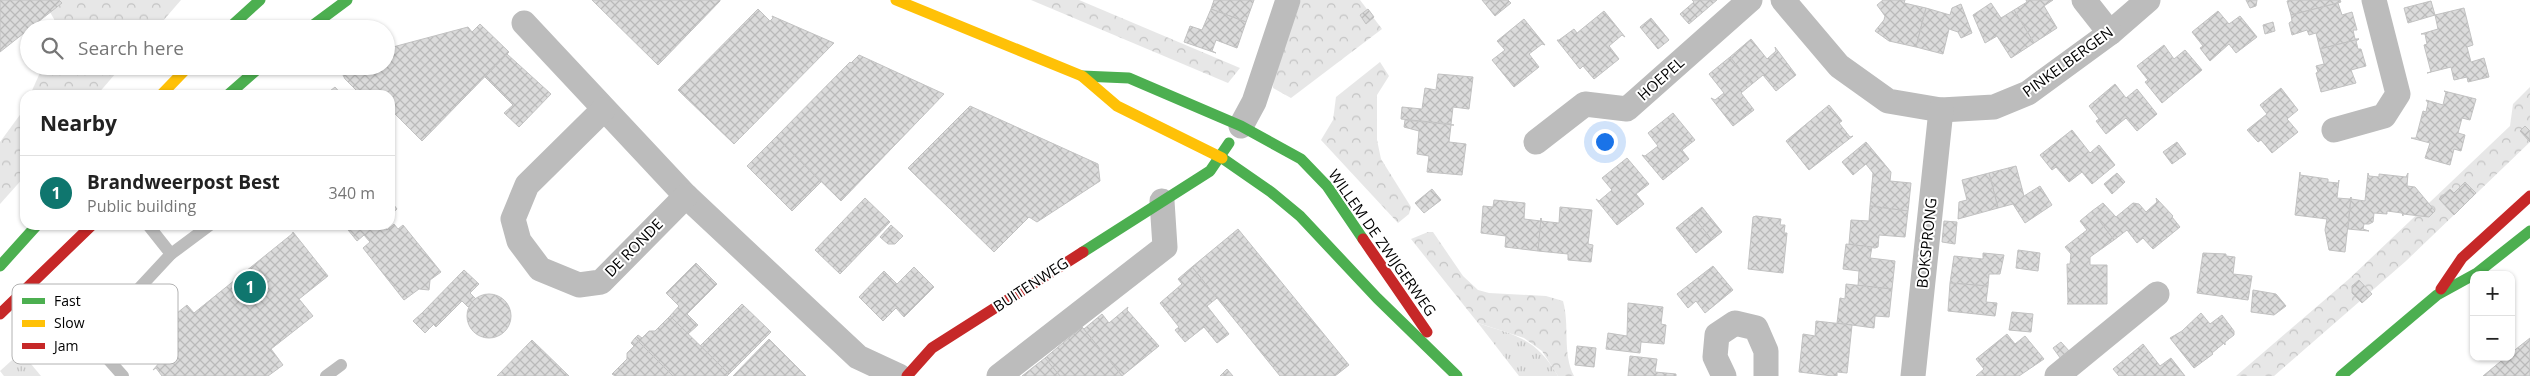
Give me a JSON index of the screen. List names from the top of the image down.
{
  "streets": {
    "main road": ["WILLEM DE ZWIJGERWEG", "BUITENWEG"],
    "street": [
      "PINKELBERGEN",
      "HOEPEL",
      "BOKSPRONG",
      "DE RONDE"
    ]
  },
  "crossings": [
    ["PINKELBERGEN", "BOKSPRONG"],
    ["WILLEM DE ZWIJGERWEG", "BUITENWEG"]
  ],
  "legend": ["Fast", "Slow", "Jam"],
  "page": {
    "search": "Search here",
    "heading": "Nearby",
    "list": [
      {
        "mark": "1",
        "name": "Brandweerpost Best",
        "note": "Public building",
        "value": "340 m"
      }
    ],
    "pins": "1",
    "map_buttons": ["+", "−"]
  }
}
